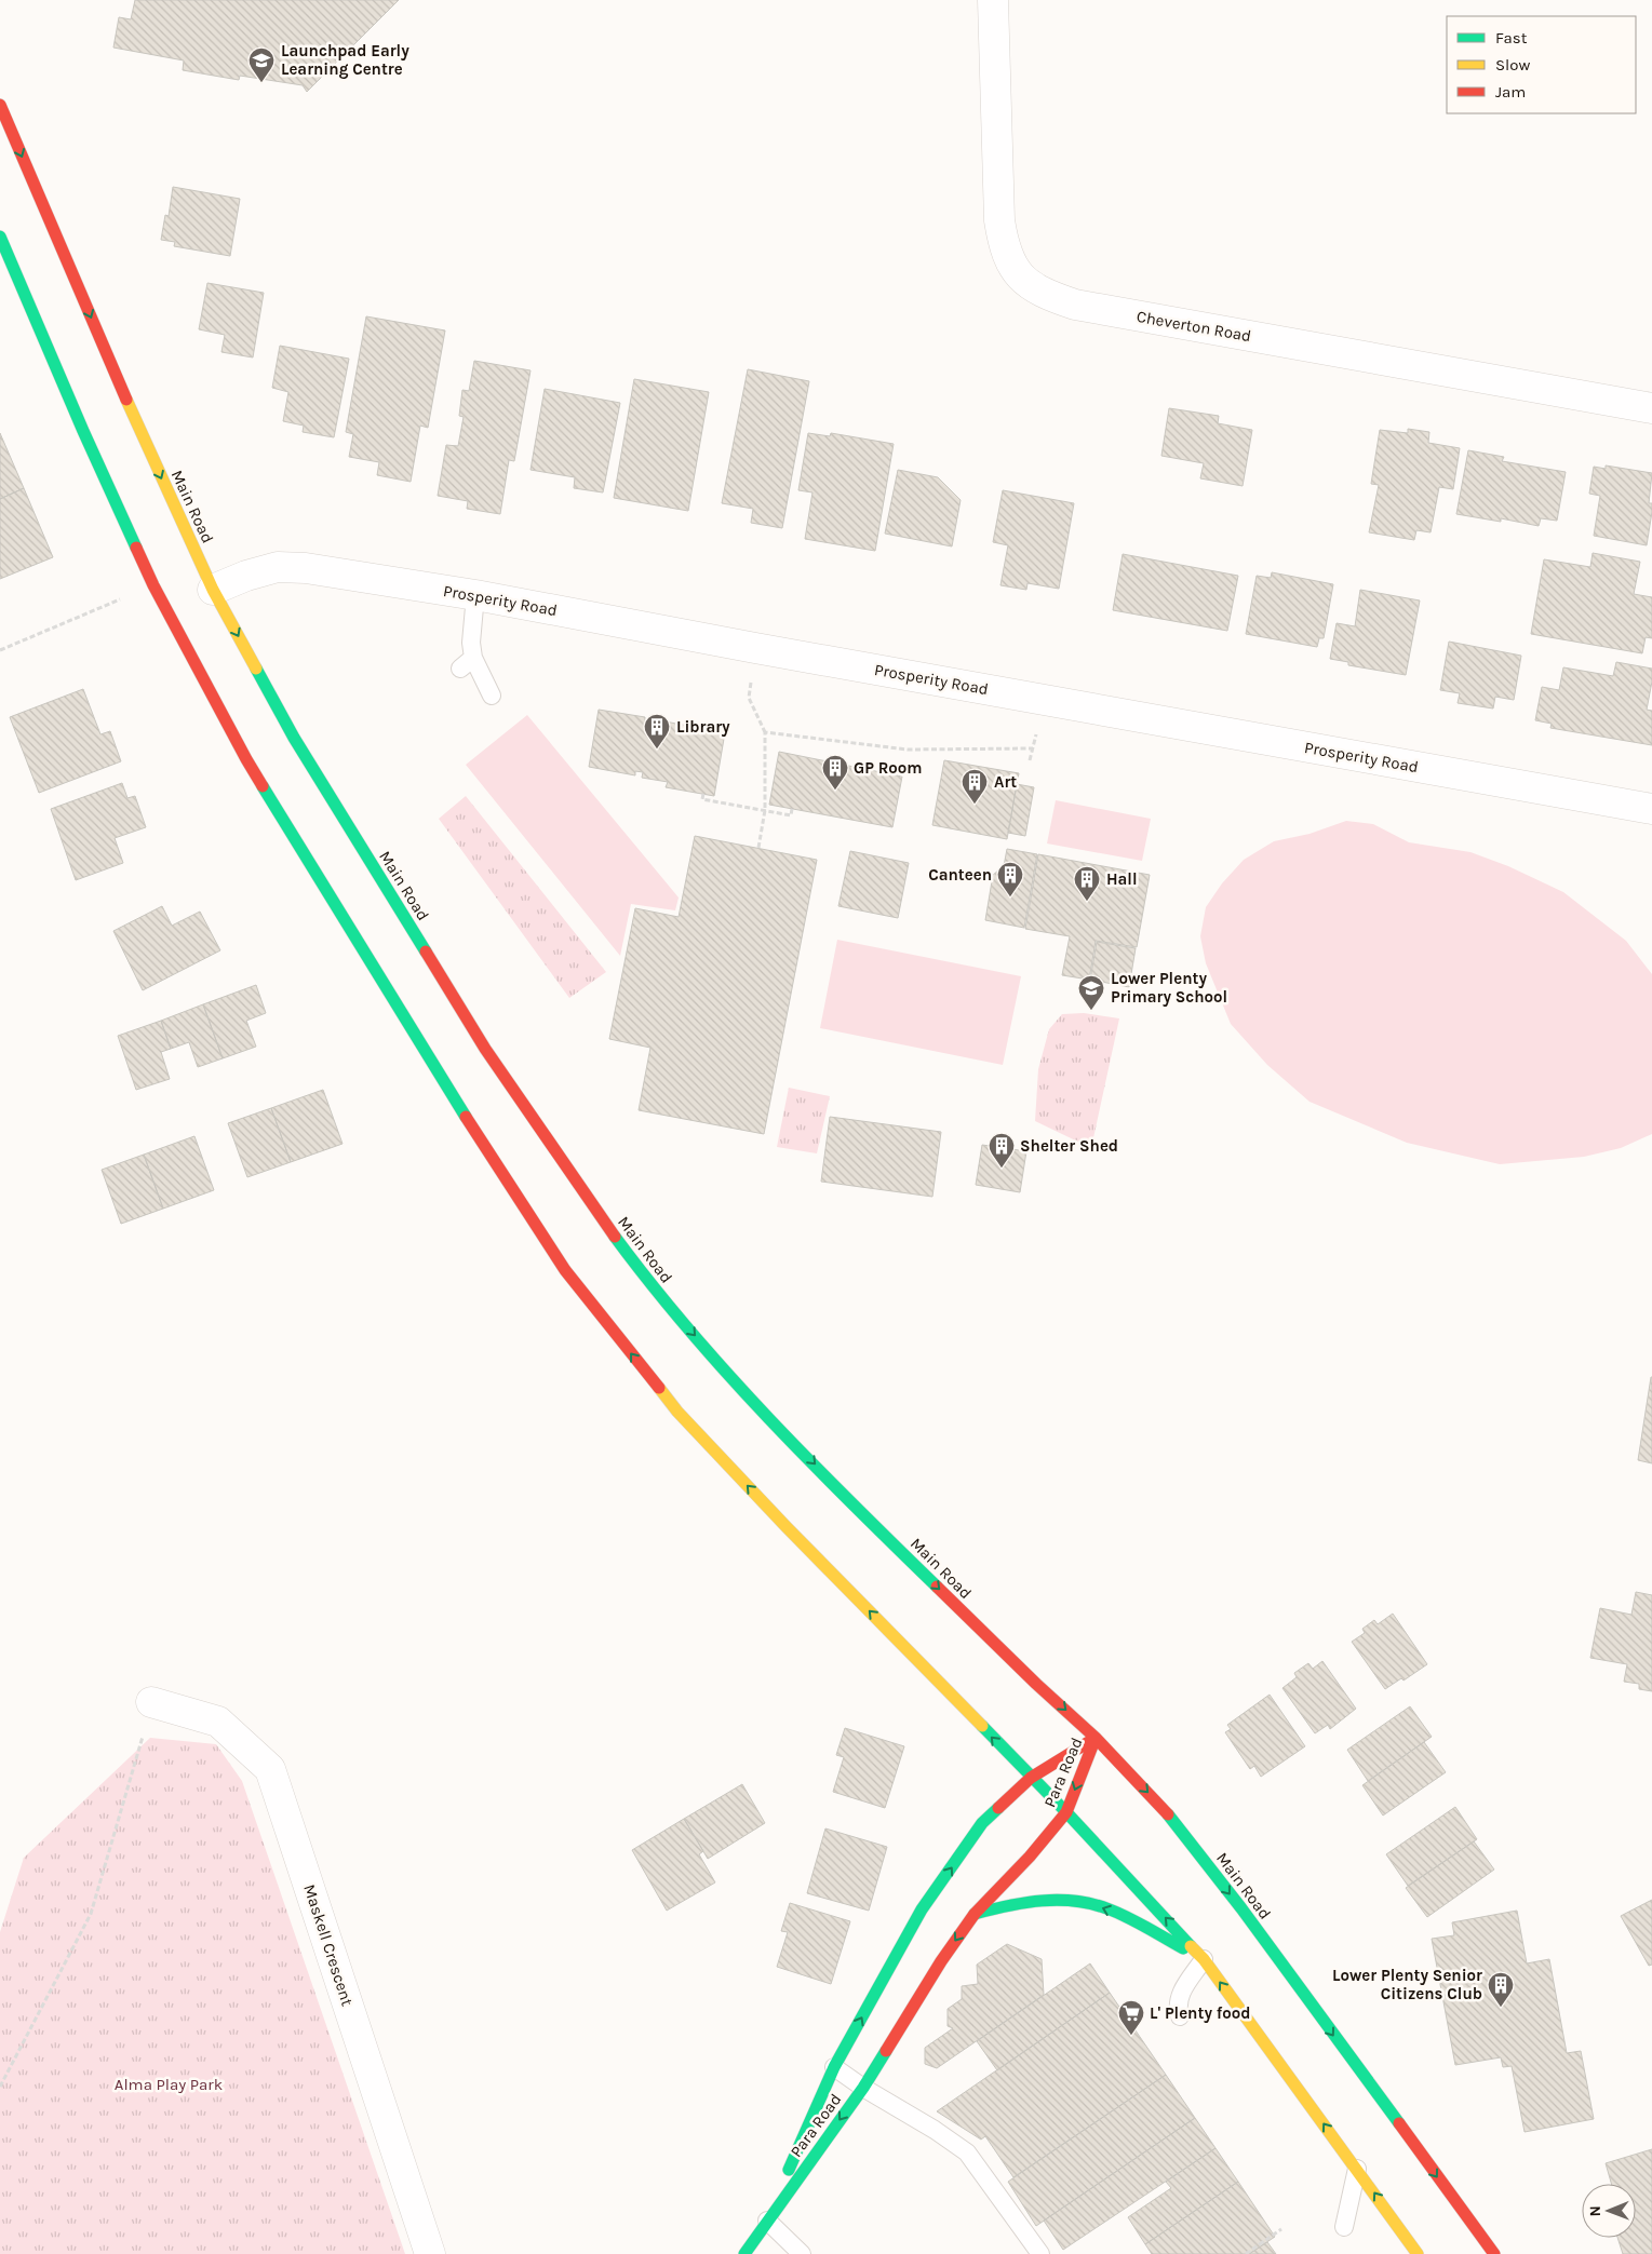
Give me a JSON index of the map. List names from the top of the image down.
{
  "streets": {
    "main road": ["Main Road", "Para Road"],
    "street": ["Cheverton Road", "Prosperity Road", "Maskell Crescent"]
  },
  "crossings": [
    ["Main Road", "Prosperity Road"],
    ["Main Road", "Para Road"]
  ],
  "parks": ["Alma Play Park"],
  "places": {
    "school or university": ["Launchpad Early Learning Centre", "Lower Plenty Primary School"],
    "building": [
      "Library",
      "GP Room",
      "Art",
      "Canteen",
      "Hall",
      "Shelter Shed",
      "Lower Plenty Senior Citizens Club"
    ],
    "supermarket": ["L' Plenty food"]
  },
  "legend": ["Fast", "Slow", "Jam"],
  "north": "left"
}
